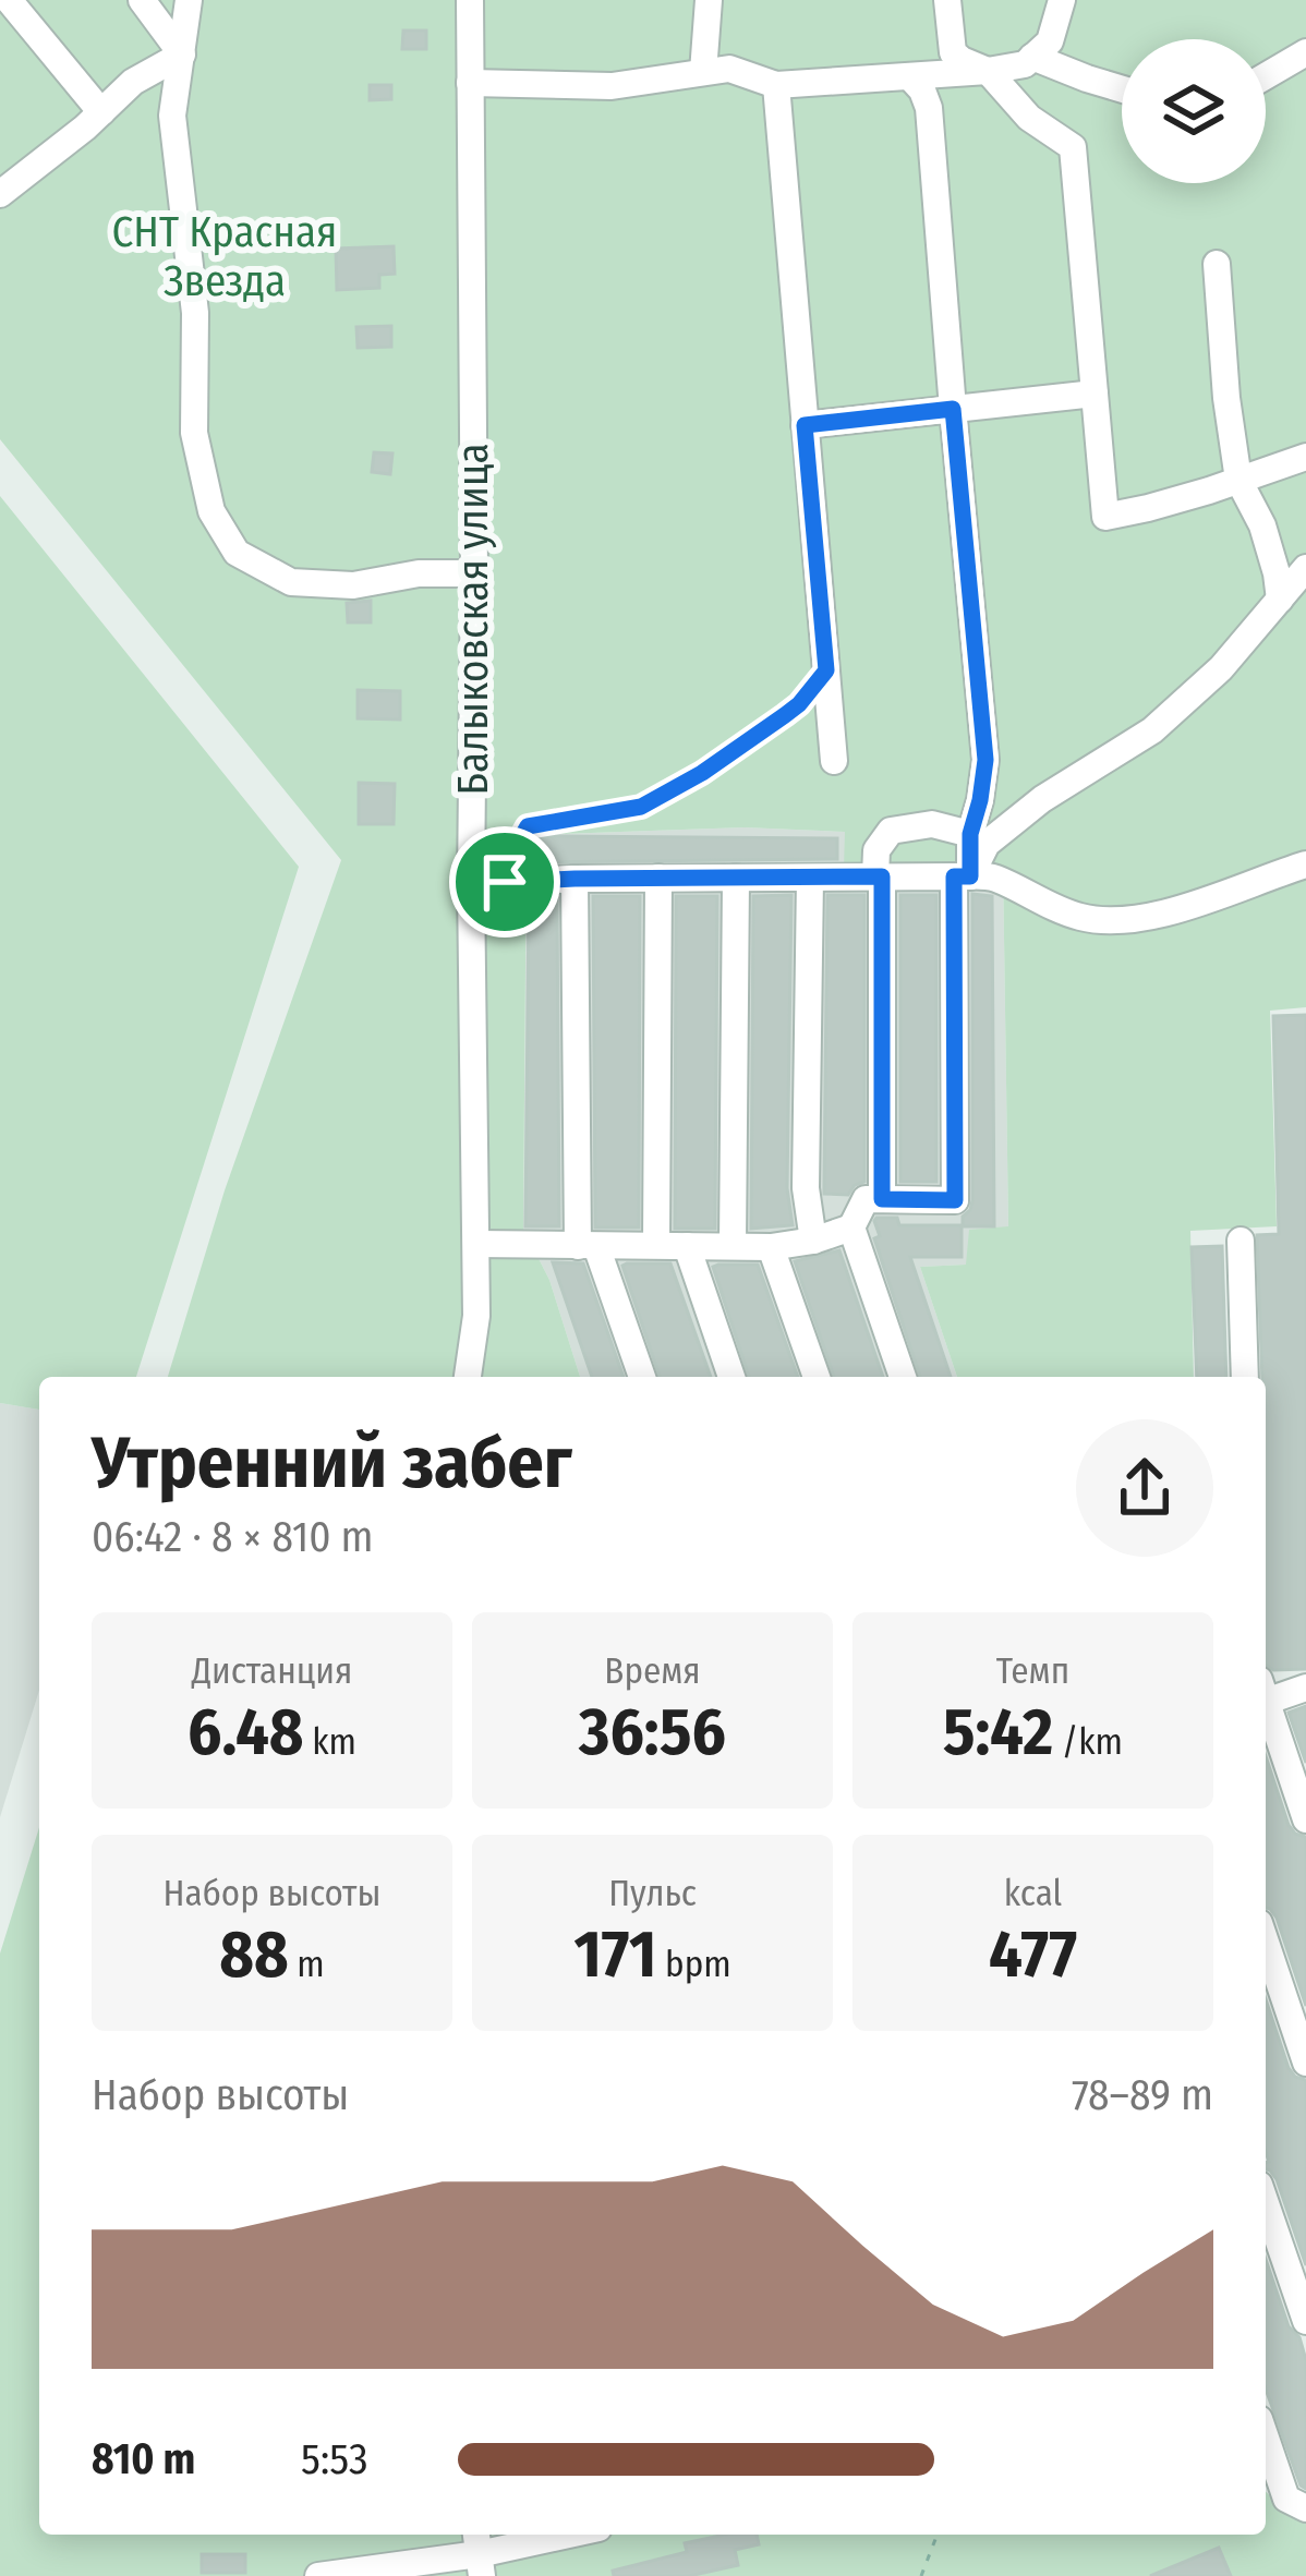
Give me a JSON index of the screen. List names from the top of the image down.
{
  "streets": {
    "street": ["Балыковская улица"]
  },
  "parks": ["СНТ Красная Звезда"],
  "page": {
    "heading": ["Утренний забег", "06:42 · 8 × 810 m"],
    "stats": [
      ["Дистанция", "6.48 km"],
      ["Время", "36:56"],
      ["Темп", "5:42 /km"],
      ["Набор высоты", "88 m"],
      ["Пульс", "171 bpm"],
      ["kcal", "477"]
    ],
    "chart": ["Набор высоты", "78–89 m"],
    "list": [
      {
        "name": "810 m",
        "note": "5:53"
      }
    ]
  }
}
